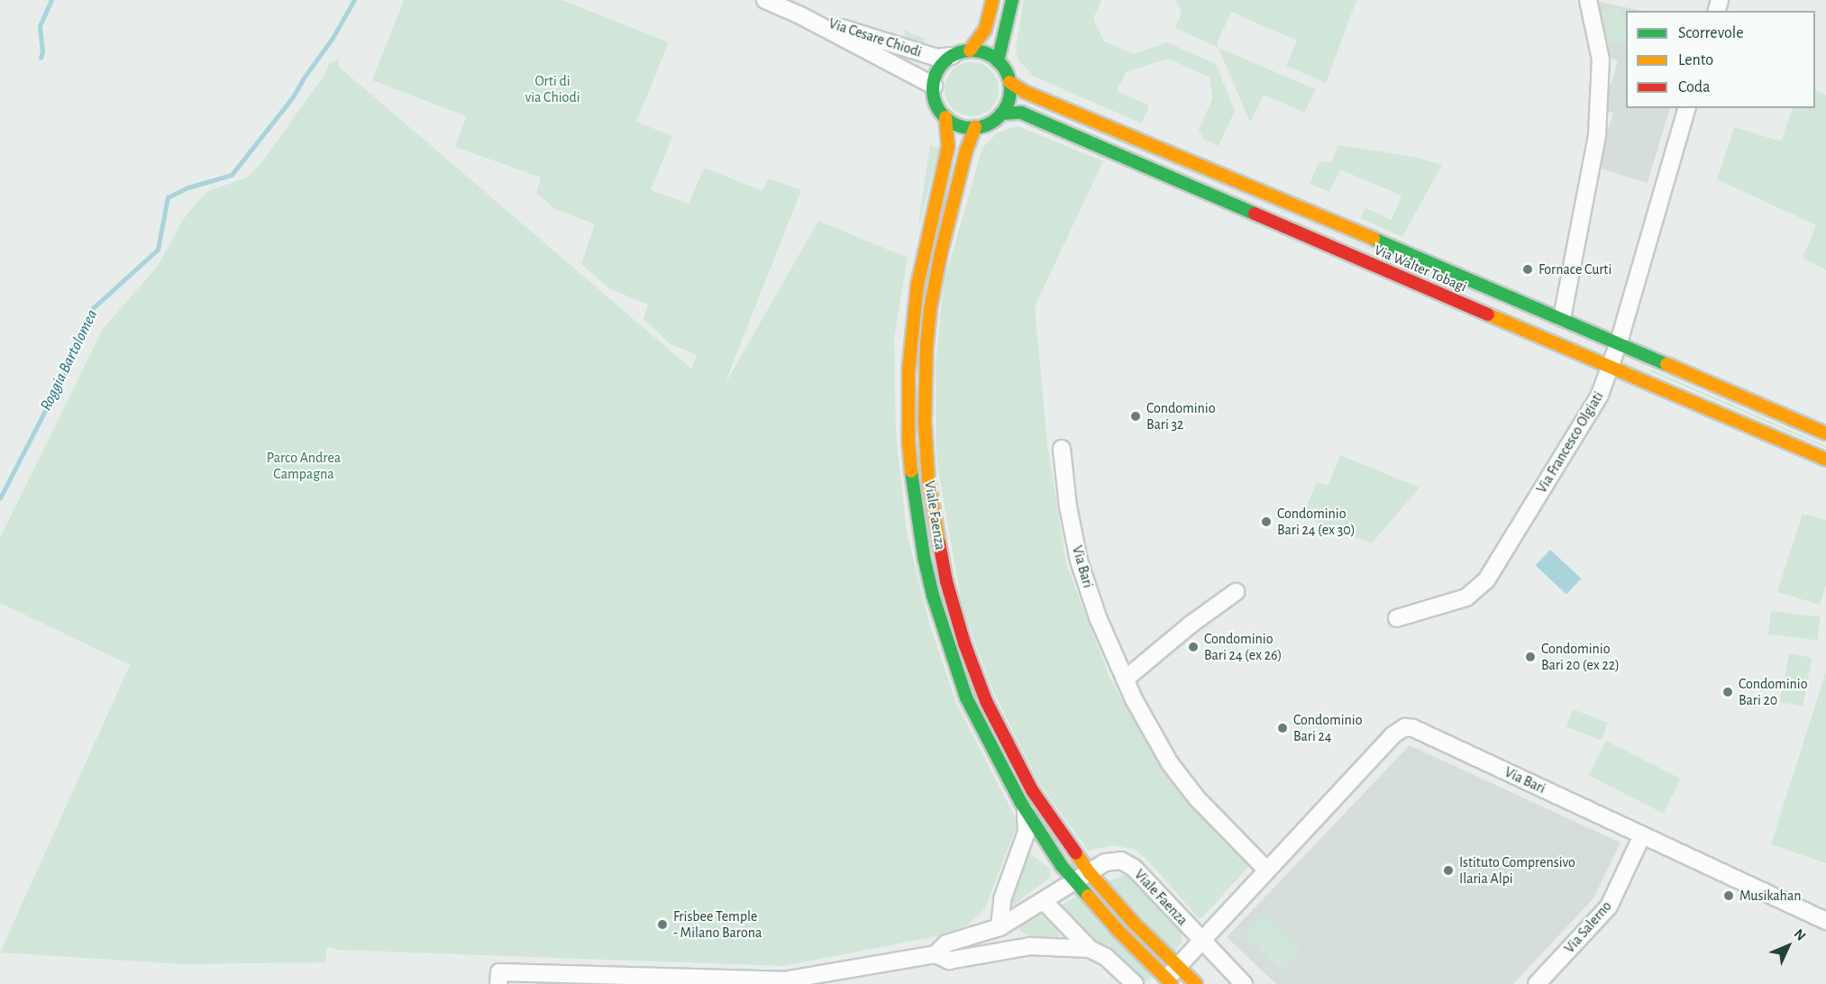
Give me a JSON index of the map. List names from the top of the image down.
{
  "streets": {
    "street": [
      "Via Cesare Chiodi",
      "Via Walter Tobagi",
      "Via Francesco Olgiati",
      "Viale Faenza",
      "Via Bari",
      "Via Salerno"
    ]
  },
  "crossings": [
    ["Via Cesare Chiodi", "Via Walter Tobagi"],
    ["Via Cesare Chiodi", "Viale Faenza"],
    ["Via Walter Tobagi", "Via Francesco Olgiati"],
    ["Via Walter Tobagi", "Viale Faenza"],
    ["Viale Faenza", "Via Bari"],
    ["Via Bari", "Via Salerno"]
  ],
  "water": ["Roggia Bartolomea"],
  "parks": ["Orti di via Chiodi", "Parco Andrea Campagna"],
  "places": [
    "Fornace Curti",
    "Condominio Bari 32",
    "Condominio Bari 24 (ex 30)",
    "Condominio Bari 24 (ex 26)",
    "Condominio Bari 20 (ex 22)",
    "Condominio Bari 20",
    "Condominio Bari 24",
    "Istituto Comprensivo Ilaria Alpi",
    "Musikahan",
    "Frisbee Temple - Milano Barona"
  ],
  "legend": ["Scorrevole", "Lento", "Coda"],
  "north": "top right"
}
